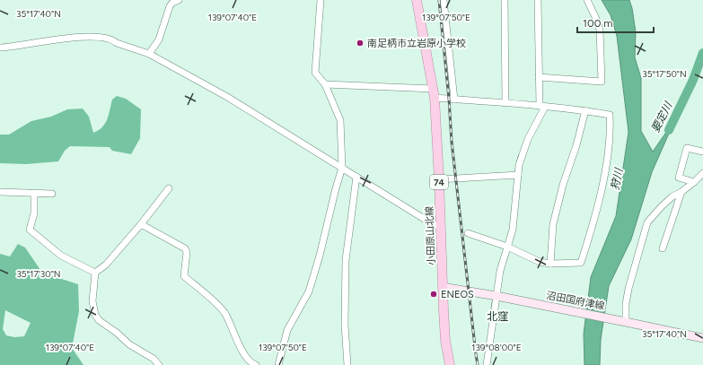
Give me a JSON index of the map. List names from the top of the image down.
{
  "streets": {
    "main road": ["74", "小田原山北線", "沼田国府津線"]
  },
  "crossings": [
    ["小田原山北線", "沼田国府津線"]
  ],
  "districts": ["北窪"],
  "water": ["要定川", "狩川"],
  "places": ["南足柄市立岩原小学校", "ENEOS"],
  "scale_bar": "100 m",
  "coordinates": [
    "35°17'40\"N",
    "139°07'40\"E",
    "139°07'50\"E",
    "35°17'50\"N",
    "35°17'30\"N",
    "139°08'00\"E"
  ]
}
